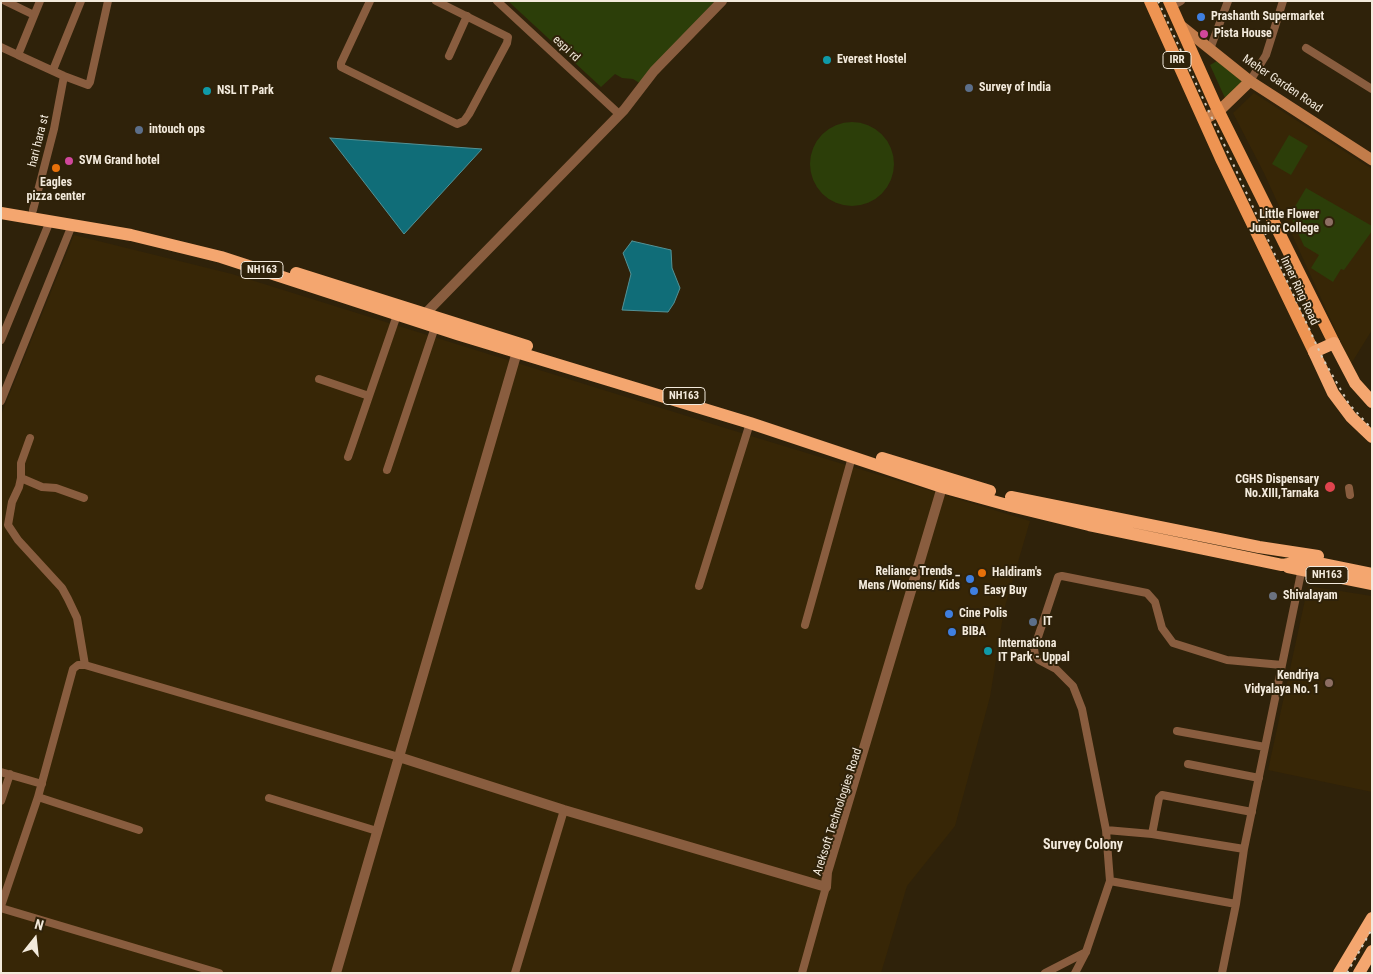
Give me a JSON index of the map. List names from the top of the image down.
{
  "streets": {
    "highway": ["IRR", "NH163", "Inner Ring Road"],
    "main road": ["Meher Garden Road"],
    "street": ["espi rd", "hari hara st", "Areksoft Technologies Road"]
  },
  "crossings": [
    ["IRR", "Meher Garden Road"],
    ["IRR", "Inner Ring Road"],
    ["hari hara st", "NH163"],
    ["NH163", "Areksoft Technologies Road"]
  ],
  "districts": ["Survey Colony"],
  "places": [
    "Prashanth Supermarket",
    "Pista House",
    "Everest Hostel",
    "Survey of India",
    "NSL IT Park",
    "intouch ops",
    "SVM Grand hotel",
    "Eagles pizza center",
    "Little Flower Junior College",
    "CGHS Dispensary No.XIII,Tarnaka",
    "Haldiram's",
    "Reliance Trends _ Mens /Womens/ Kids",
    "Easy Buy",
    "Shivalayam",
    "Cine Polis",
    "IT",
    "BIBA",
    "Internationa IT Park - Uppal",
    "Kendriya Vidyalaya No. 1"
  ],
  "north": "top"
}
